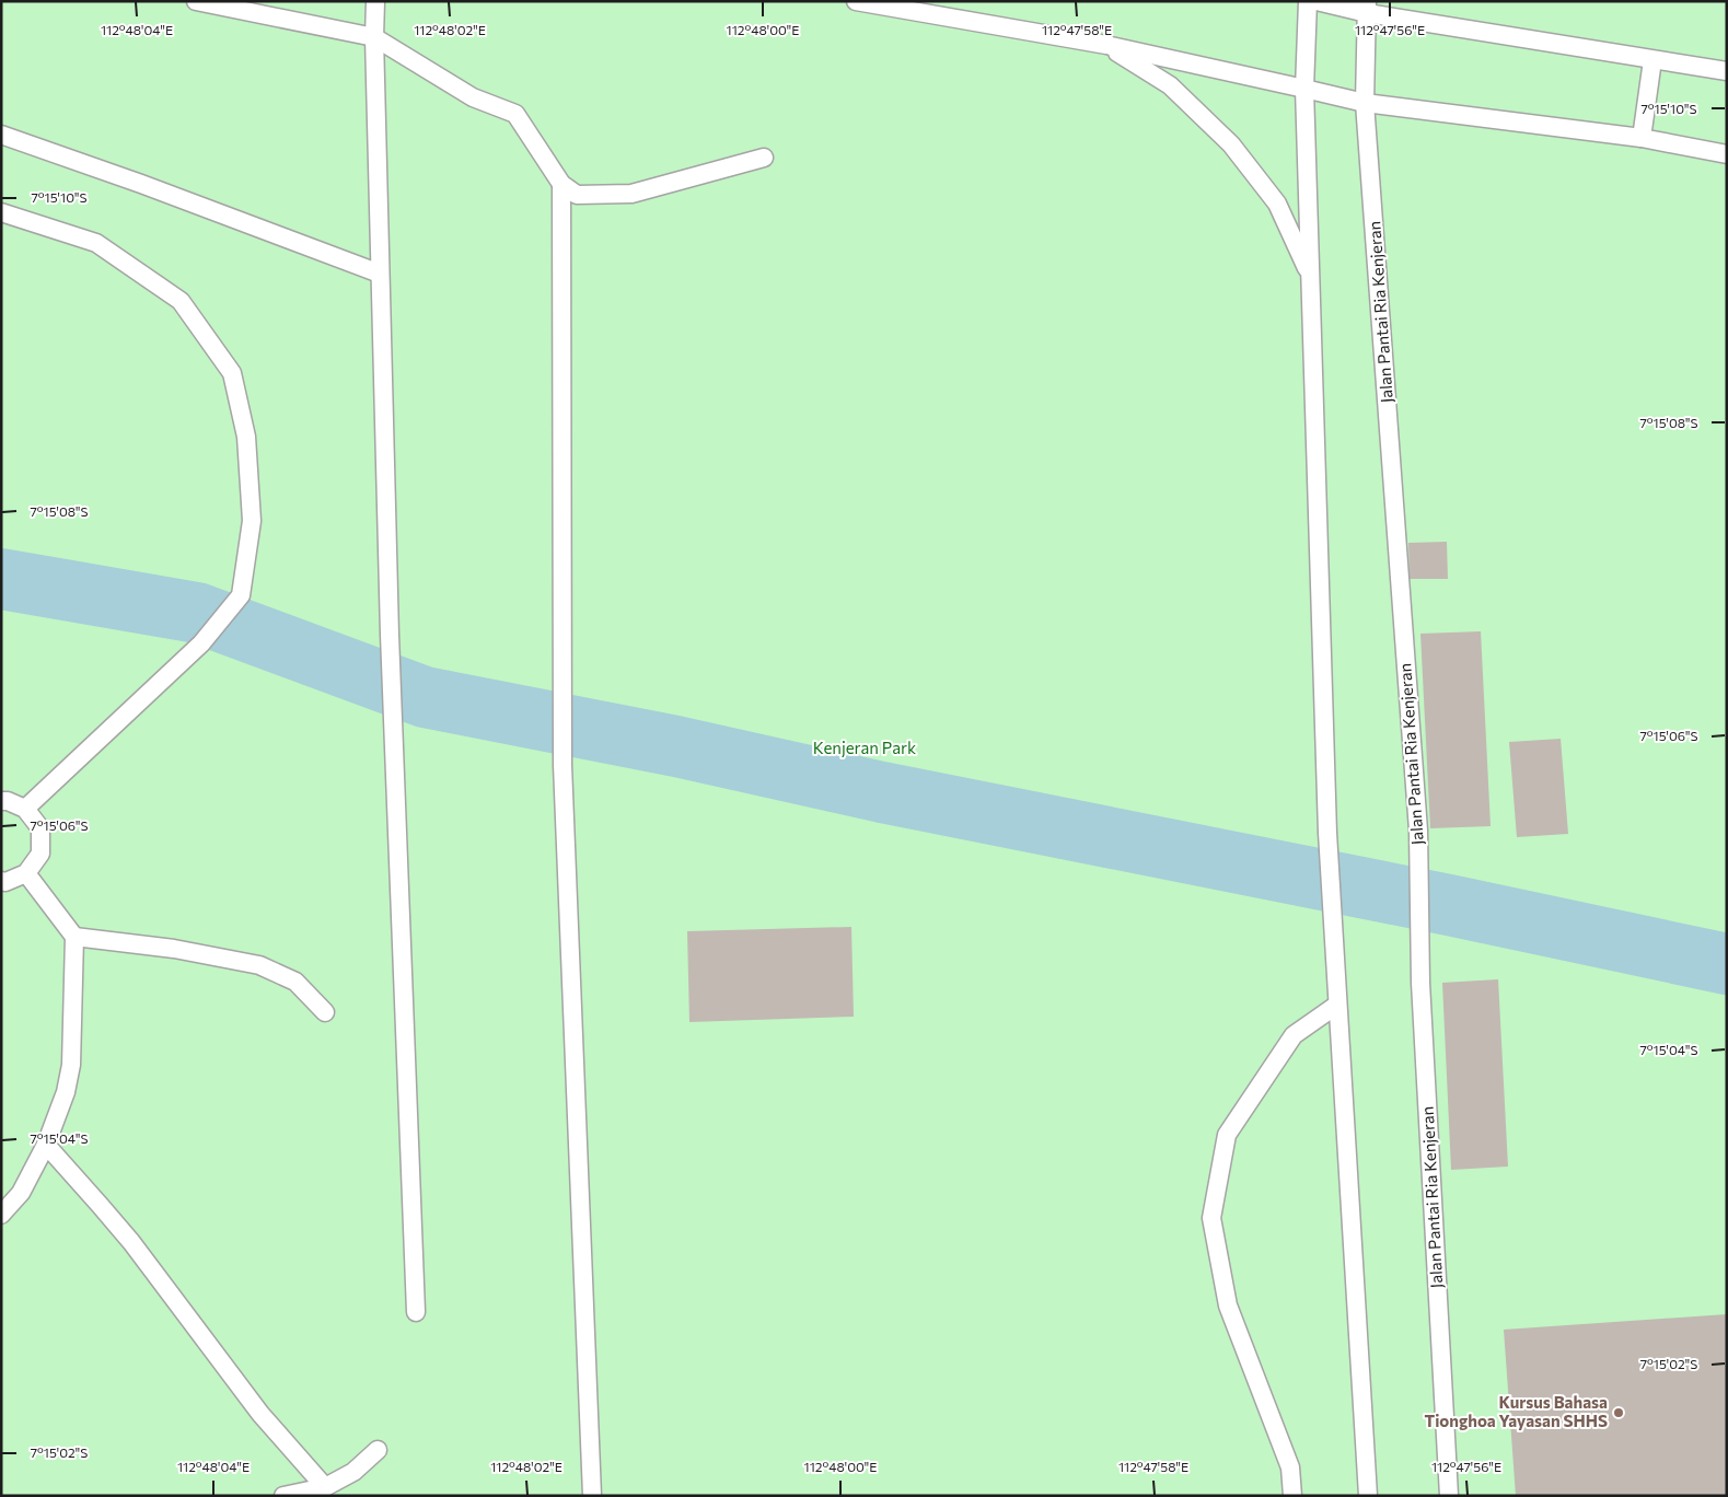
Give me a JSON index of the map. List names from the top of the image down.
{
  "streets": {
    "lane": ["Jalan Pantai Ria Kenjeran"]
  },
  "parks": ["Kenjeran Park"],
  "places": ["Kursus Bahasa Tionghoa Yayasan SHHS"],
  "coordinates": [
    "112°48'04\"E",
    "112°48'02\"E",
    "112°48'00\"E",
    "112°47'58\"E",
    "112°47'56\"E",
    "7°15'10\"S",
    "7°15'08\"S",
    "7°15'06\"S",
    "7°15'04\"S",
    "7°15'02\"S"
  ]
}
